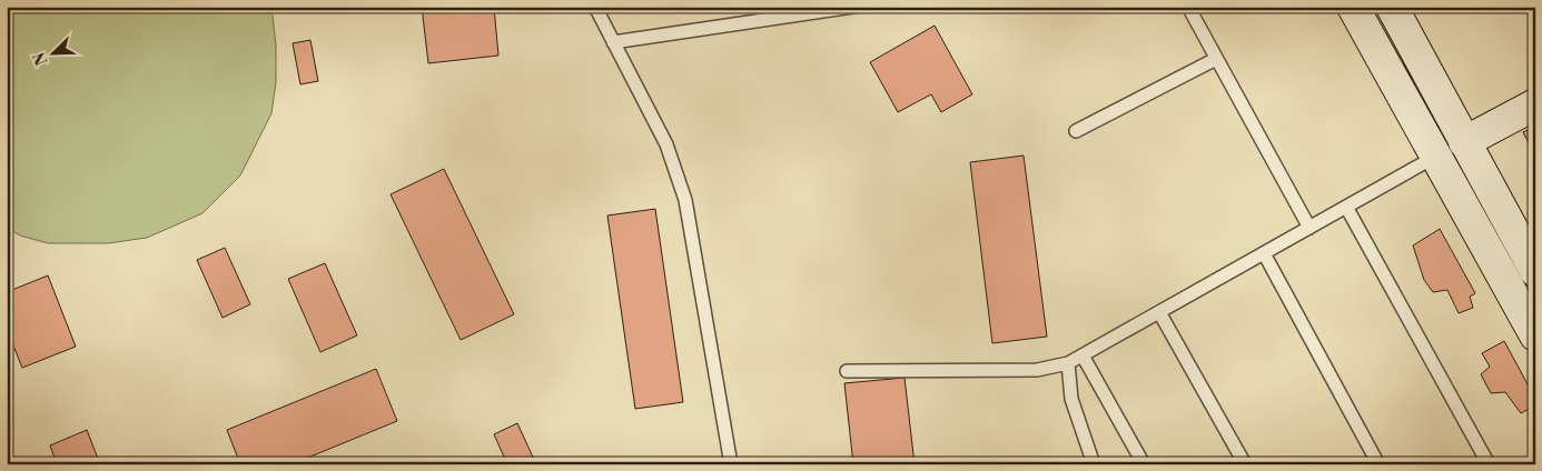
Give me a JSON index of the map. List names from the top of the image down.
{
  "north": "bottom left"
}
